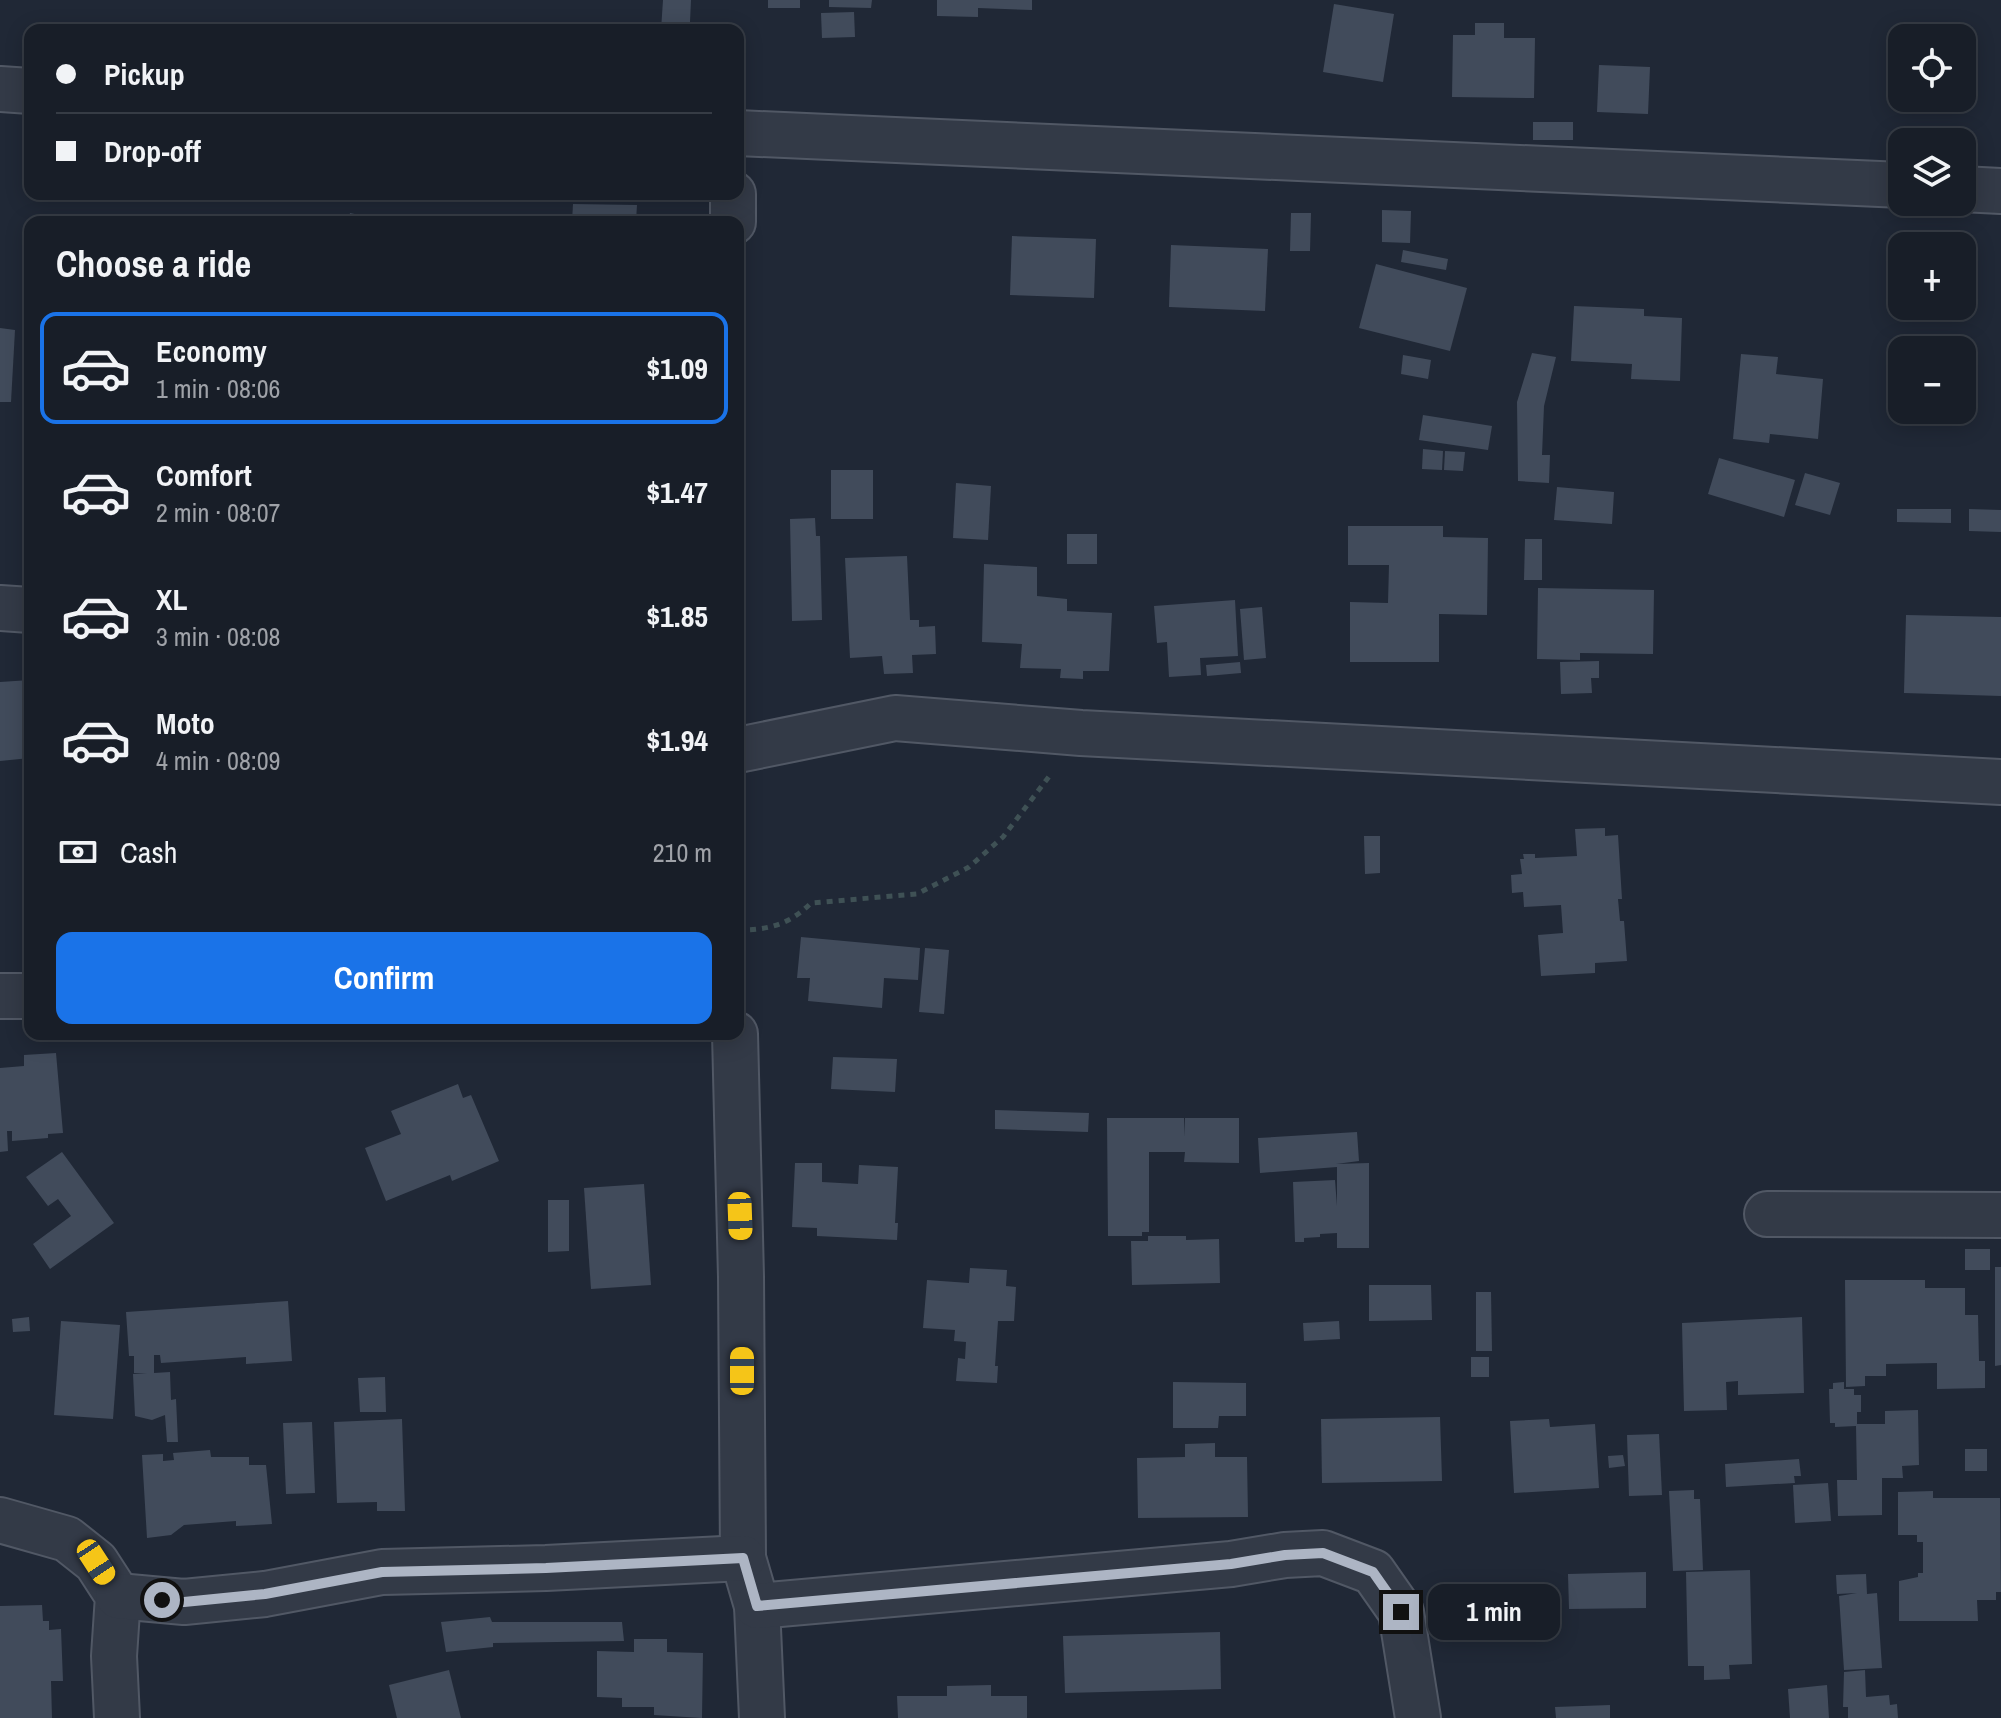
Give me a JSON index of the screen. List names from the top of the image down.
{
  "page": {
    "map_buttons": ["+", "−"],
    "banner": ["Pickup", "Drop-off"],
    "heading": "Choose a ride",
    "list": [
      {
        "name": "Economy",
        "note": "1 min · 08:06",
        "value": "$1.09"
      },
      {
        "name": "Comfort",
        "note": "2 min · 08:07",
        "value": "$1.47"
      },
      {
        "name": "XL",
        "note": "3 min · 08:08",
        "value": "$1.85"
      },
      {
        "name": "Moto",
        "note": "4 min · 08:09",
        "value": "$1.94"
      }
    ],
    "pay": ["Cash", "210 m"],
    "buttons": "Confirm",
    "bubble": "1 min"
  }
}
